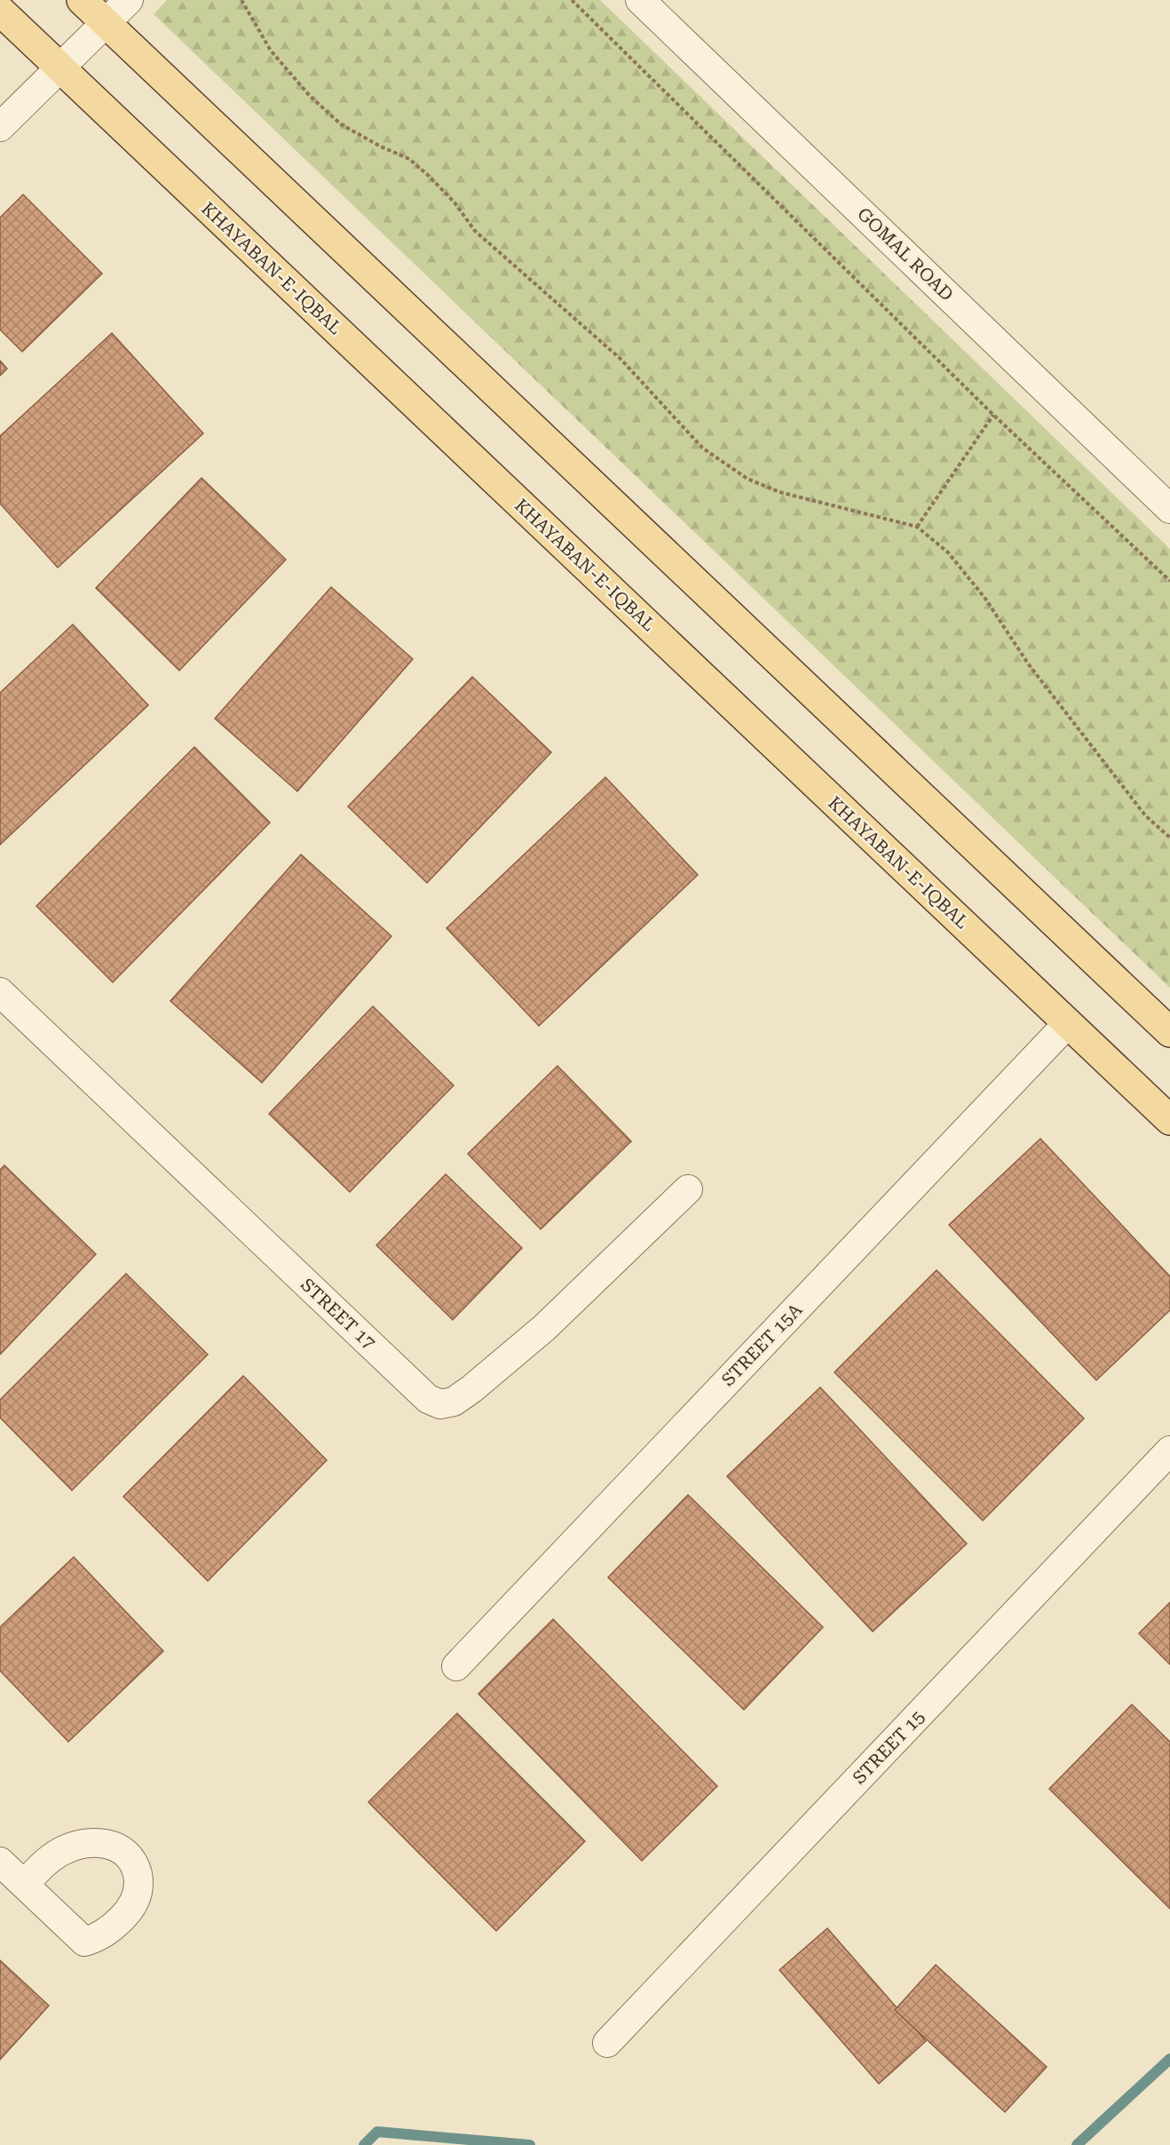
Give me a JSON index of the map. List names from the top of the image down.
{
  "streets": {
    "main road": ["KHAYABAN-E-IQBAL"],
    "street": [
      "GOMAL ROAD",
      "STREET 17",
      "STREET 15A",
      "STREET 15"
    ]
  },
  "crossings": [
    ["KHAYABAN-E-IQBAL", "STREET 15A"]
  ]
}
